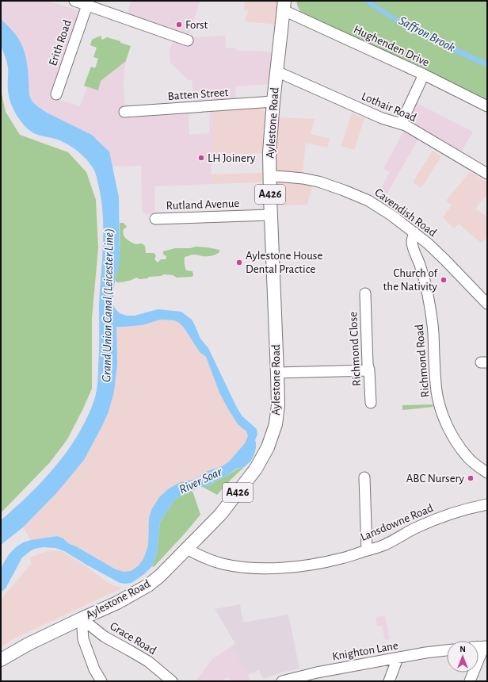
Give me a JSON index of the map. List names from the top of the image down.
{
  "streets": {
    "main road": ["Aylestone Road", "A426"],
    "street": [
      "Erith Road",
      "Hughenden Drive",
      "Batten Street",
      "Lothair Road",
      "Rutland Avenue",
      "Cavendish Road",
      "Richmond Close",
      "Richmond Road",
      "Lansdowne Road",
      "Grace Road",
      "Knighton Lane"
    ]
  },
  "crossings": [
    ["Hughenden Drive", "Aylestone Road"],
    ["Batten Street", "Aylestone Road"],
    ["Lothair Road", "Aylestone Road"],
    ["Aylestone Road", "Rutland Avenue"],
    ["Aylestone Road", "Cavendish Road"],
    ["Aylestone Road", "Lansdowne Road"],
    ["Aylestone Road", "Grace Road"],
    ["Cavendish Road", "Richmond Road"]
  ],
  "water": ["Saffron Brook", "Grand Union Canal (Leicester Line)", "River Soar"],
  "places": [
    "Forst",
    "LH Joinery",
    "Aylestone House Dental Practice",
    "Church of the Nativity",
    "ABC Nursery"
  ],
  "north": "top"
}
